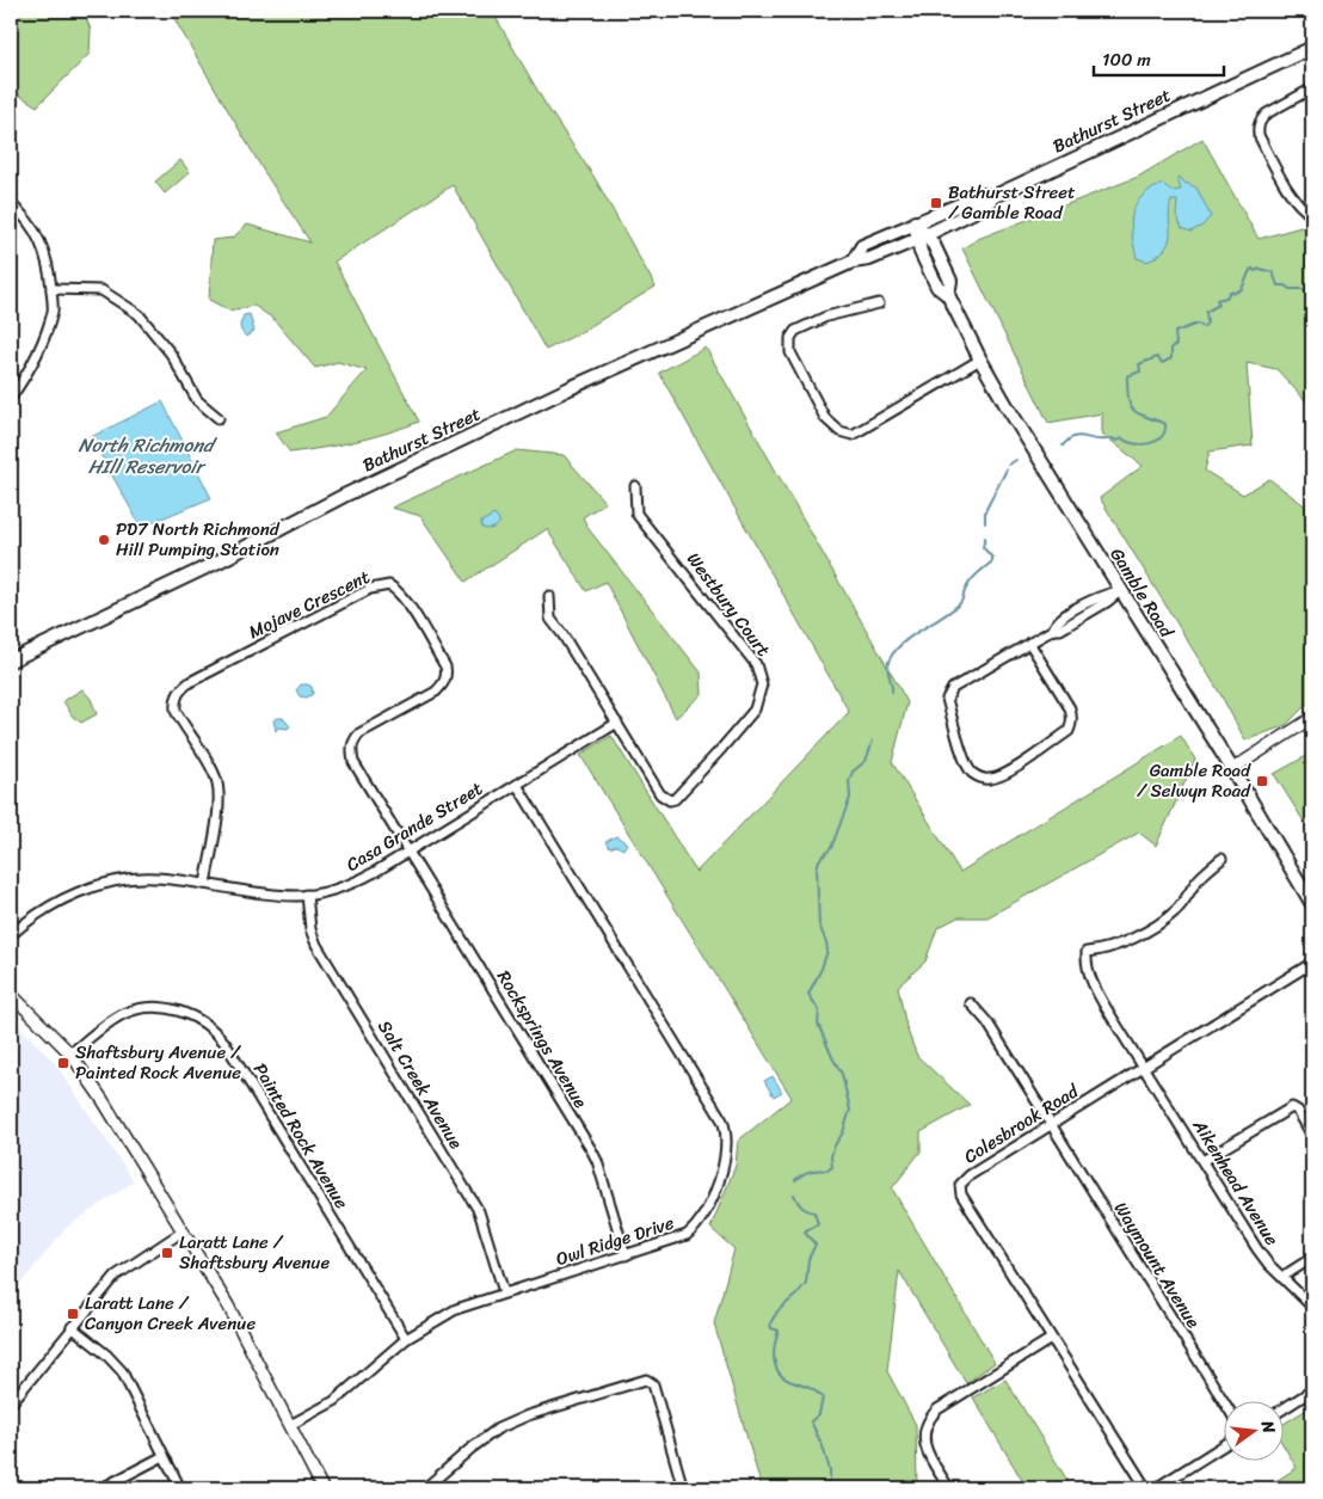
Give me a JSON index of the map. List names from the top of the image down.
{
  "streets": {
    "main road": ["Bathurst Street", "Gamble Road"],
    "street": [
      "Mojave Crescent",
      "Westbury Court",
      "Casa Grande Street",
      "Rocksprings Avenue",
      "Salt Creek Avenue",
      "Colesbrook Road",
      "Painted Rock Avenue",
      "Aikenhead Avenue",
      "Owl Ridge Drive",
      "Waymount Avenue"
    ]
  },
  "crossings": [
    ["Bathurst Street", "Gamble Road"],
    ["Mojave Crescent", "Casa Grande Street"],
    ["Mojave Crescent", "Rocksprings Avenue"],
    ["Westbury Court", "Casa Grande Street"],
    ["Casa Grande Street", "Rocksprings Avenue"],
    ["Casa Grande Street", "Salt Creek Avenue"],
    ["Casa Grande Street", "Owl Ridge Drive"],
    ["Rocksprings Avenue", "Owl Ridge Drive"],
    ["Salt Creek Avenue", "Owl Ridge Drive"],
    ["Colesbrook Road", "Aikenhead Avenue"],
    ["Colesbrook Road", "Waymount Avenue"],
    ["Painted Rock Avenue", "Owl Ridge Drive"]
  ],
  "water": ["North Richmond HIll Reservoir"],
  "places": {
    "transit": [
      "Bathurst Street / Gamble Road",
      "Gamble Road / Selwyn Road",
      "Shaftsbury Avenue / Painted Rock Avenue",
      "Laratt Lane / Shaftsbury Avenue",
      "Laratt Lane / Canyon Creek Avenue"
    ],
    "other": ["PD7 North Richmond Hill Pumping Station"]
  },
  "scale_bar": "100 m",
  "north": "right"
}
